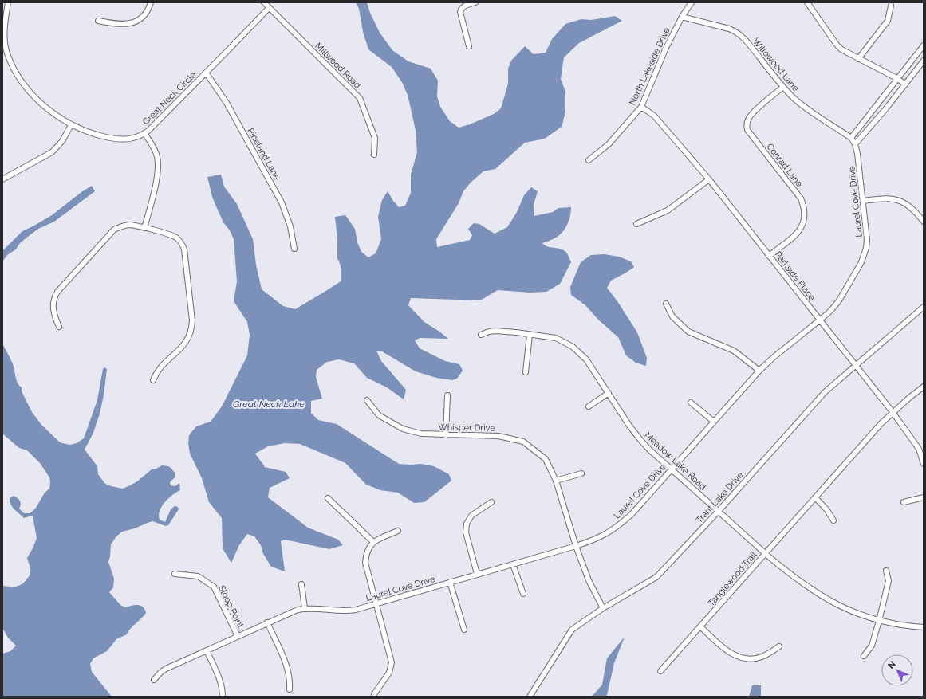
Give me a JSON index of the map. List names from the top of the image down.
{
  "streets": {
    "street": [
      "Willowood Lane",
      "Millwood Road",
      "North Lakeside Drive",
      "Great Neck Circle",
      "Pineland Lane",
      "Conrad Lane",
      "Laurel Cove Drive",
      "Parkside Place",
      "Whisper Drive",
      "Meadow Lake Road",
      "Trant Lake Drive",
      "Tanglewood Trail",
      "Sloop Point"
    ]
  },
  "crossings": [
    ["Willowood Lane", "North Lakeside Drive"],
    ["Willowood Lane", "Conrad Lane"],
    ["Willowood Lane", "Laurel Cove Drive"],
    ["Millwood Road", "Great Neck Circle"],
    ["North Lakeside Drive", "Parkside Place"],
    ["Great Neck Circle", "Pineland Lane"],
    ["Conrad Lane", "Parkside Place"],
    ["Laurel Cove Drive", "Parkside Place"],
    ["Laurel Cove Drive", "Whisper Drive"],
    ["Laurel Cove Drive", "Meadow Lake Road"],
    ["Laurel Cove Drive", "Sloop Point"],
    ["Parkside Place", "Trant Lake Drive"],
    ["Parkside Place", "Tanglewood Trail"],
    ["Whisper Drive", "Trant Lake Drive"],
    ["Meadow Lake Road", "Trant Lake Drive"],
    ["Meadow Lake Road", "Tanglewood Trail"]
  ],
  "water": ["Great Neck Lake"],
  "north": "top left"
}
